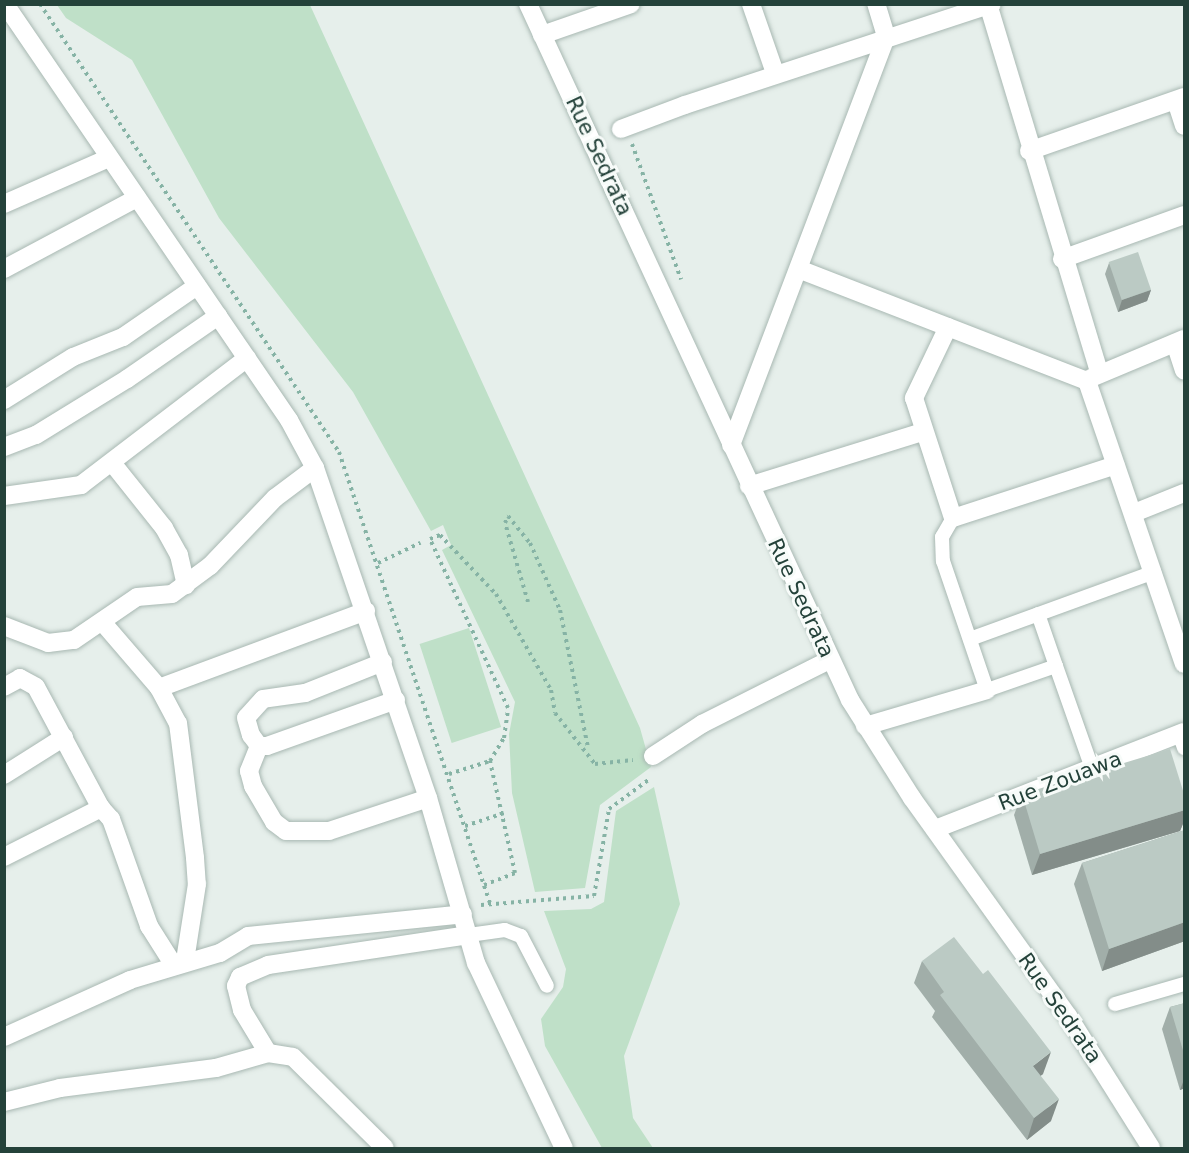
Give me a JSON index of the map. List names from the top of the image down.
{
  "streets": {
    "street": ["Rue Sedrata", "Rue Zouawa"]
  },
  "crossings": [
    ["Rue Sedrata", "Rue Zouawa"]
  ]
}
